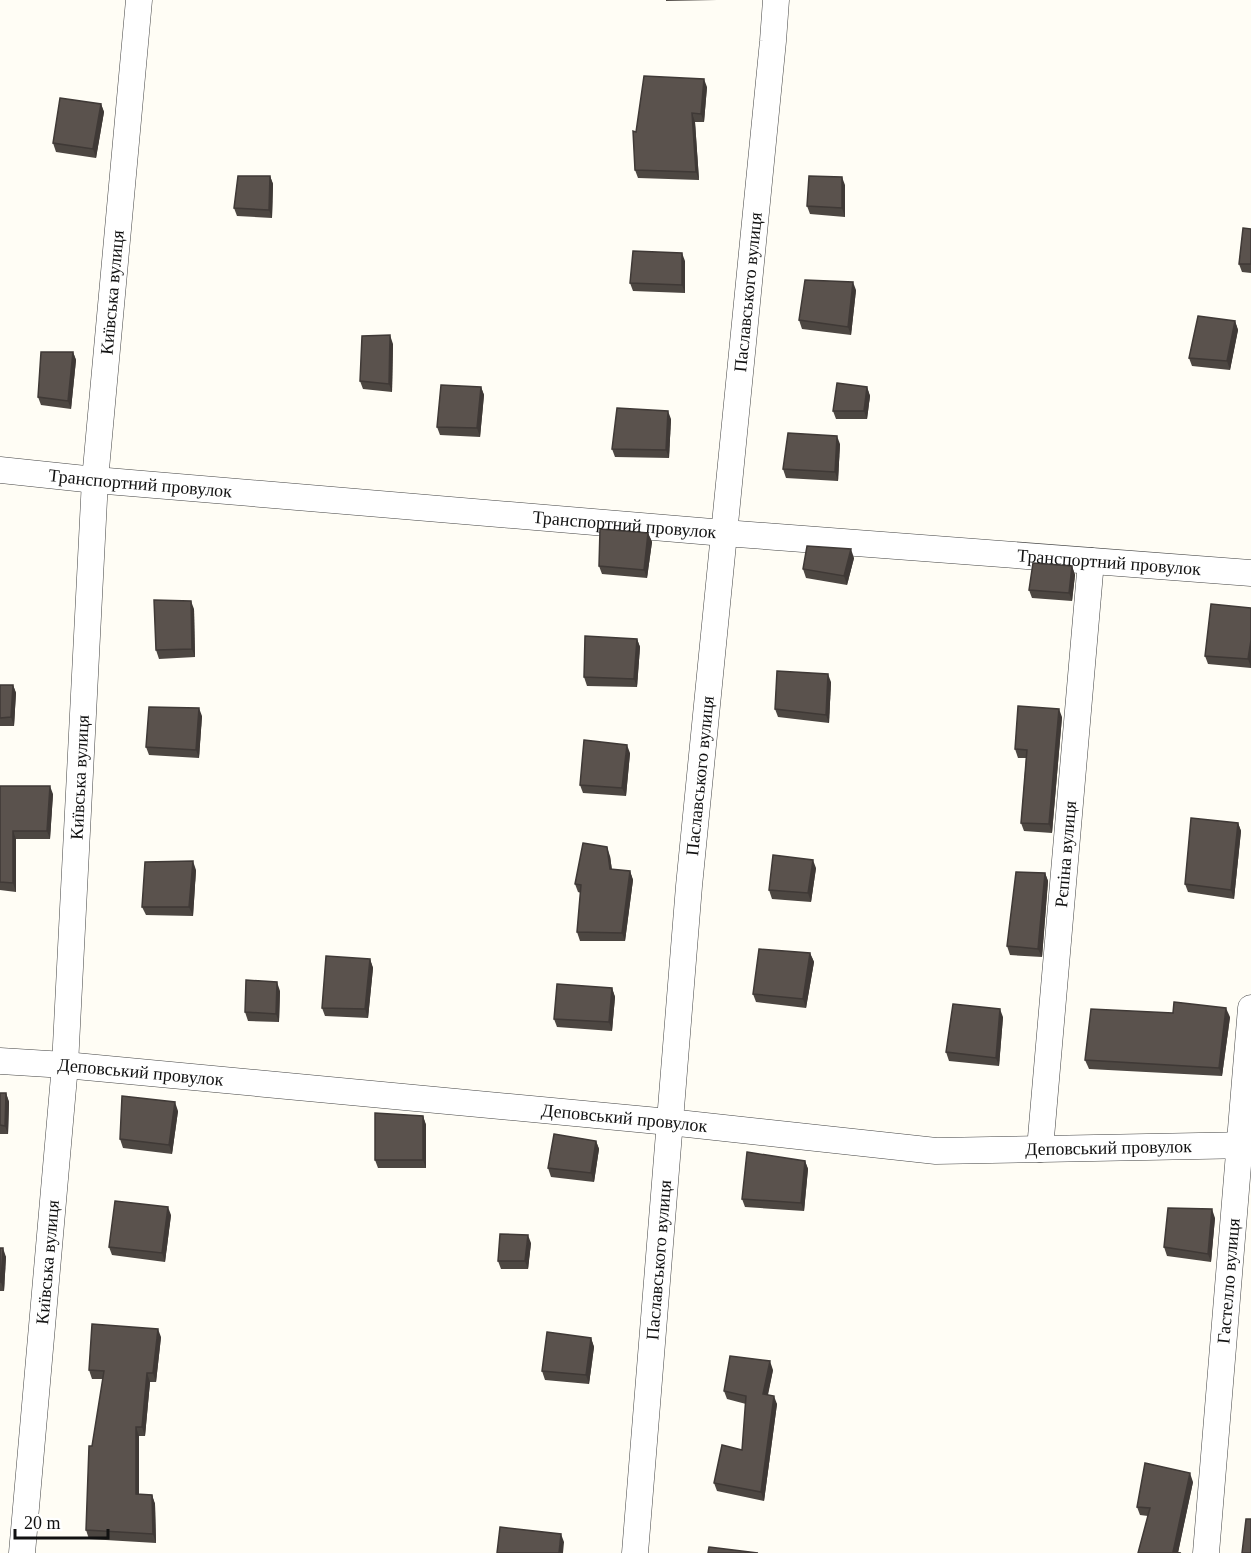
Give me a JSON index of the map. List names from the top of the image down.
{
  "streets": {
    "street": [
      "Київська вулиця",
      "Паславського вулиця",
      "Транспортний провулок",
      "Рєпіна вулиця",
      "Деповський провулок",
      "Гастелло вулиця"
    ]
  },
  "crossings": [
    ["Київська вулиця", "Транспортний провулок"],
    ["Київська вулиця", "Деповський провулок"],
    ["Паславського вулиця", "Транспортний провулок"],
    ["Паславського вулиця", "Деповський провулок"],
    ["Транспортний провулок", "Рєпіна вулиця"],
    ["Рєпіна вулиця", "Деповський провулок"],
    ["Деповський провулок", "Гастелло вулиця"]
  ],
  "scale_bar": "20 m"
}
